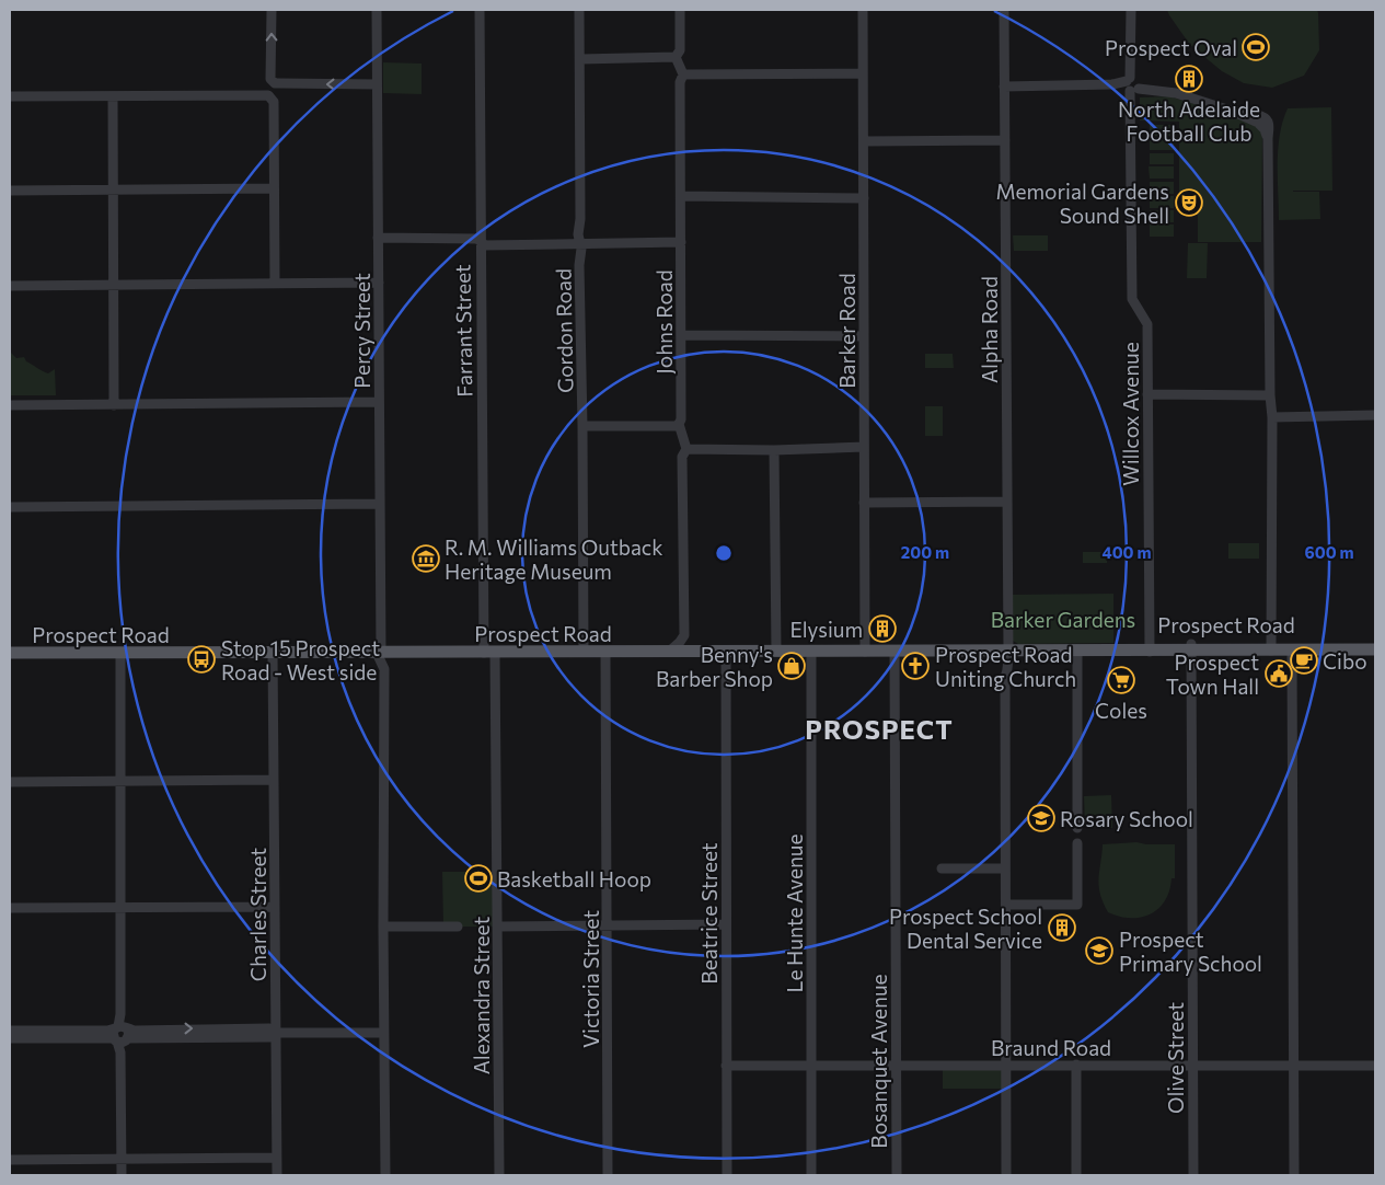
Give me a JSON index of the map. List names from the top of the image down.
{
  "streets": {
    "main road": ["Prospect Road"],
    "street": [
      "Johns Road",
      "Alpha Road",
      "Percy Street",
      "Farrant Street",
      "Gordon Road",
      "Barker Road",
      "Willcox Avenue",
      "Beatrice Street",
      "Le Hunte Avenue",
      "Charles Street",
      "Victoria Street",
      "Alexandra Street",
      "Braund Road",
      "Olive Street",
      "Bosanquet Avenue"
    ]
  },
  "crossings": [
    ["Alpha Road", "Prospect Road"],
    ["Alpha Road", "Braund Road"],
    ["Percy Street", "Prospect Road"],
    ["Farrant Street", "Prospect Road"],
    ["Farrant Street", "Alexandra Street"],
    ["Gordon Road", "Prospect Road"],
    ["Barker Road", "Prospect Road"],
    ["Willcox Avenue", "Prospect Road"],
    ["Prospect Road", "Beatrice Street"],
    ["Prospect Road", "Le Hunte Avenue"],
    ["Prospect Road", "Charles Street"],
    ["Prospect Road", "Victoria Street"],
    ["Prospect Road", "Alexandra Street"],
    ["Prospect Road", "Olive Street"],
    ["Prospect Road", "Bosanquet Avenue"],
    ["Beatrice Street", "Braund Road"],
    ["Le Hunte Avenue", "Braund Road"],
    ["Braund Road", "Olive Street"],
    ["Braund Road", "Bosanquet Avenue"]
  ],
  "districts": ["PROSPECT"],
  "parks": ["Barker Gardens"],
  "places": {
    "sports": ["Prospect Oval", "Basketball Hoop"],
    "building": ["North Adelaide Football Club", "Elysium", "Prospect School Dental Service"],
    "theatre": ["Memorial Gardens Sound Shell"],
    "museum": ["R. M. Williams Outback Heritage Museum"],
    "bus stop": ["Stop 15 Prospect Road - West side"],
    "cafe": ["Cibo"],
    "shop": ["Benny's Barber Shop"],
    "church": ["Prospect Road Uniting Church"],
    "public building": ["Prospect Town Hall"],
    "supermarket": ["Coles"],
    "school or university": ["Rosary School", "Prospect Primary School"]
  },
  "rings": ["200 m", "400 m", "600 m"]
}
